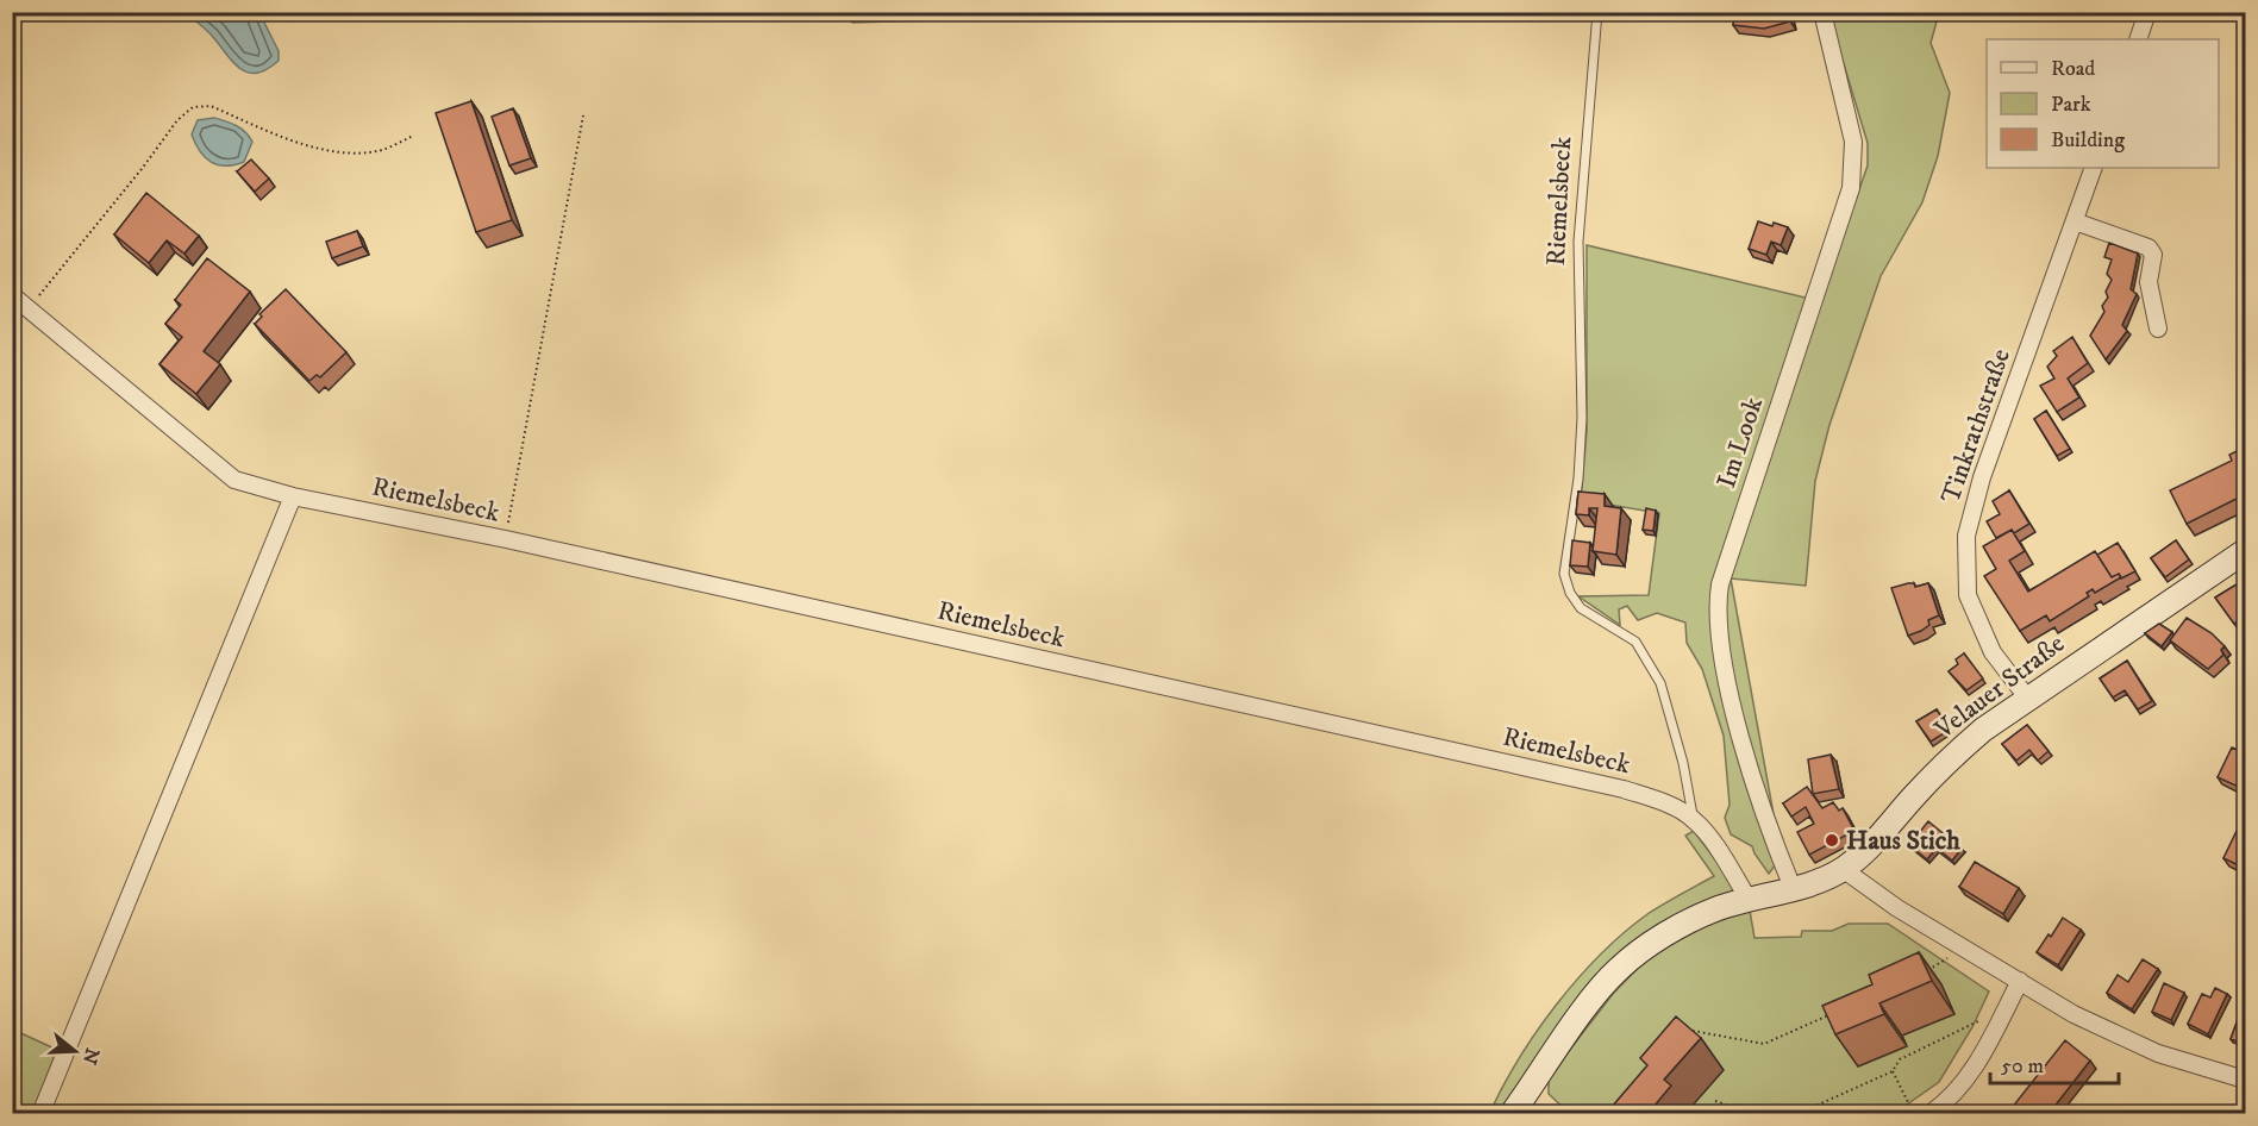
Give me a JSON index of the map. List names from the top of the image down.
{
  "streets": {
    "main road": ["Velauer Straße"],
    "street": ["Riemelsbeck", "Tinkrathstraße", "Im Look"]
  },
  "crossings": [
    ["Riemelsbeck", "Velauer Straße"],
    ["Tinkrathstraße", "Velauer Straße"],
    ["Im Look", "Velauer Straße"]
  ],
  "places": ["Haus Stich"],
  "legend": ["Road", "Park", "Building"],
  "scale_bar": "50 m",
  "north": "right"
}
